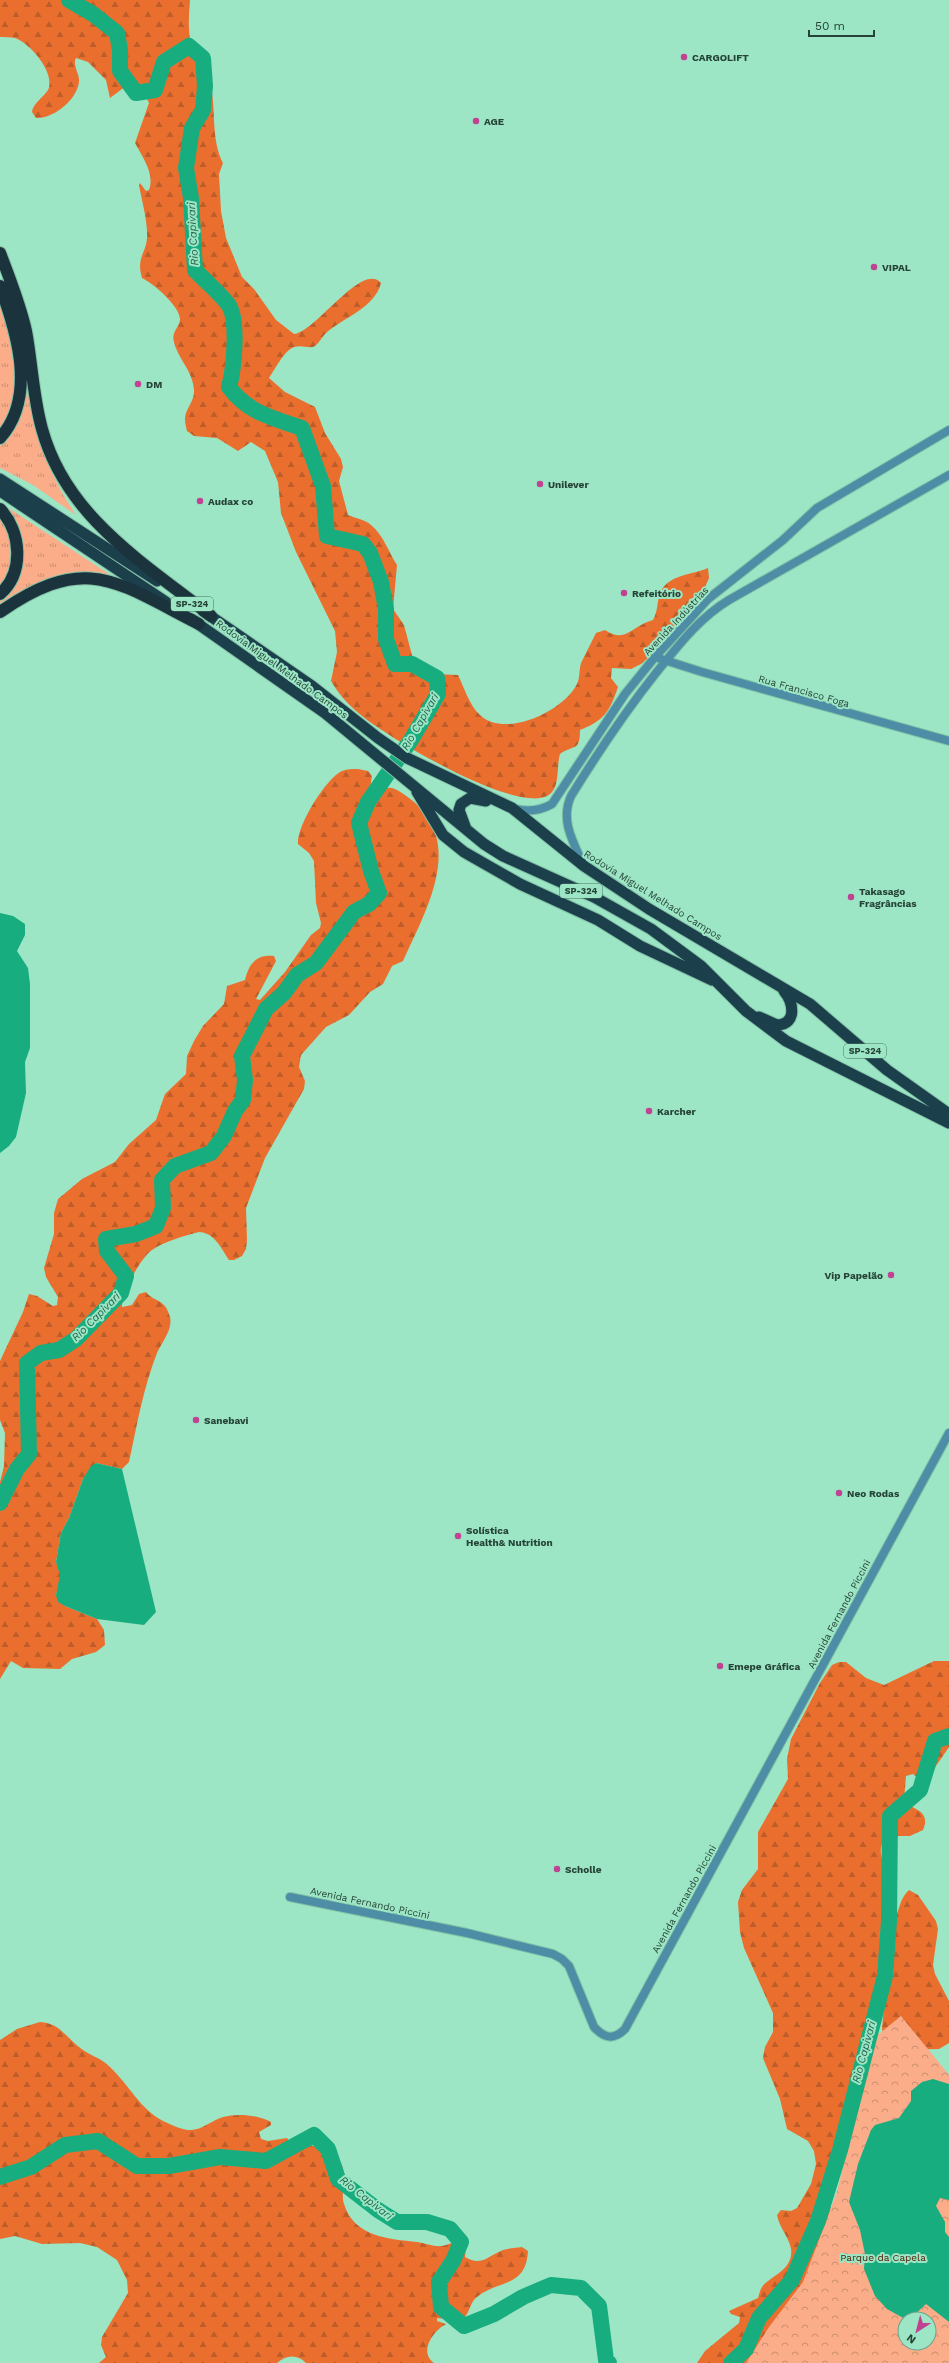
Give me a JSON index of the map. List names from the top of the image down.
{
  "streets": {
    "highway": ["SP-324", "Rodovia Miguel Melhado Campos"],
    "street": ["Avenida Indústrias", "Rua Francisco Foga", "Avenida Fernando Piccini"]
  },
  "crossings": [
    ["Avenida Indústrias", "Rodovia Miguel Melhado Campos"],
    ["Avenida Indústrias", "Rua Francisco Foga"]
  ],
  "water": ["Rio Capivari"],
  "parks": ["Parque da Capela"],
  "places": [
    "CARGOLIFT",
    "AGE",
    "VIPAL",
    "DM",
    "Unilever",
    "Audax co",
    "Refeitório",
    "Takasago Fragrâncias",
    "Karcher",
    "Vip Papelão",
    "Sanebavi",
    "Neo Rodas",
    "Solística Health& Nutrition",
    "Emepe Gráfica",
    "Scholle"
  ],
  "scale_bar": "50 m",
  "north": "bottom left"
}
